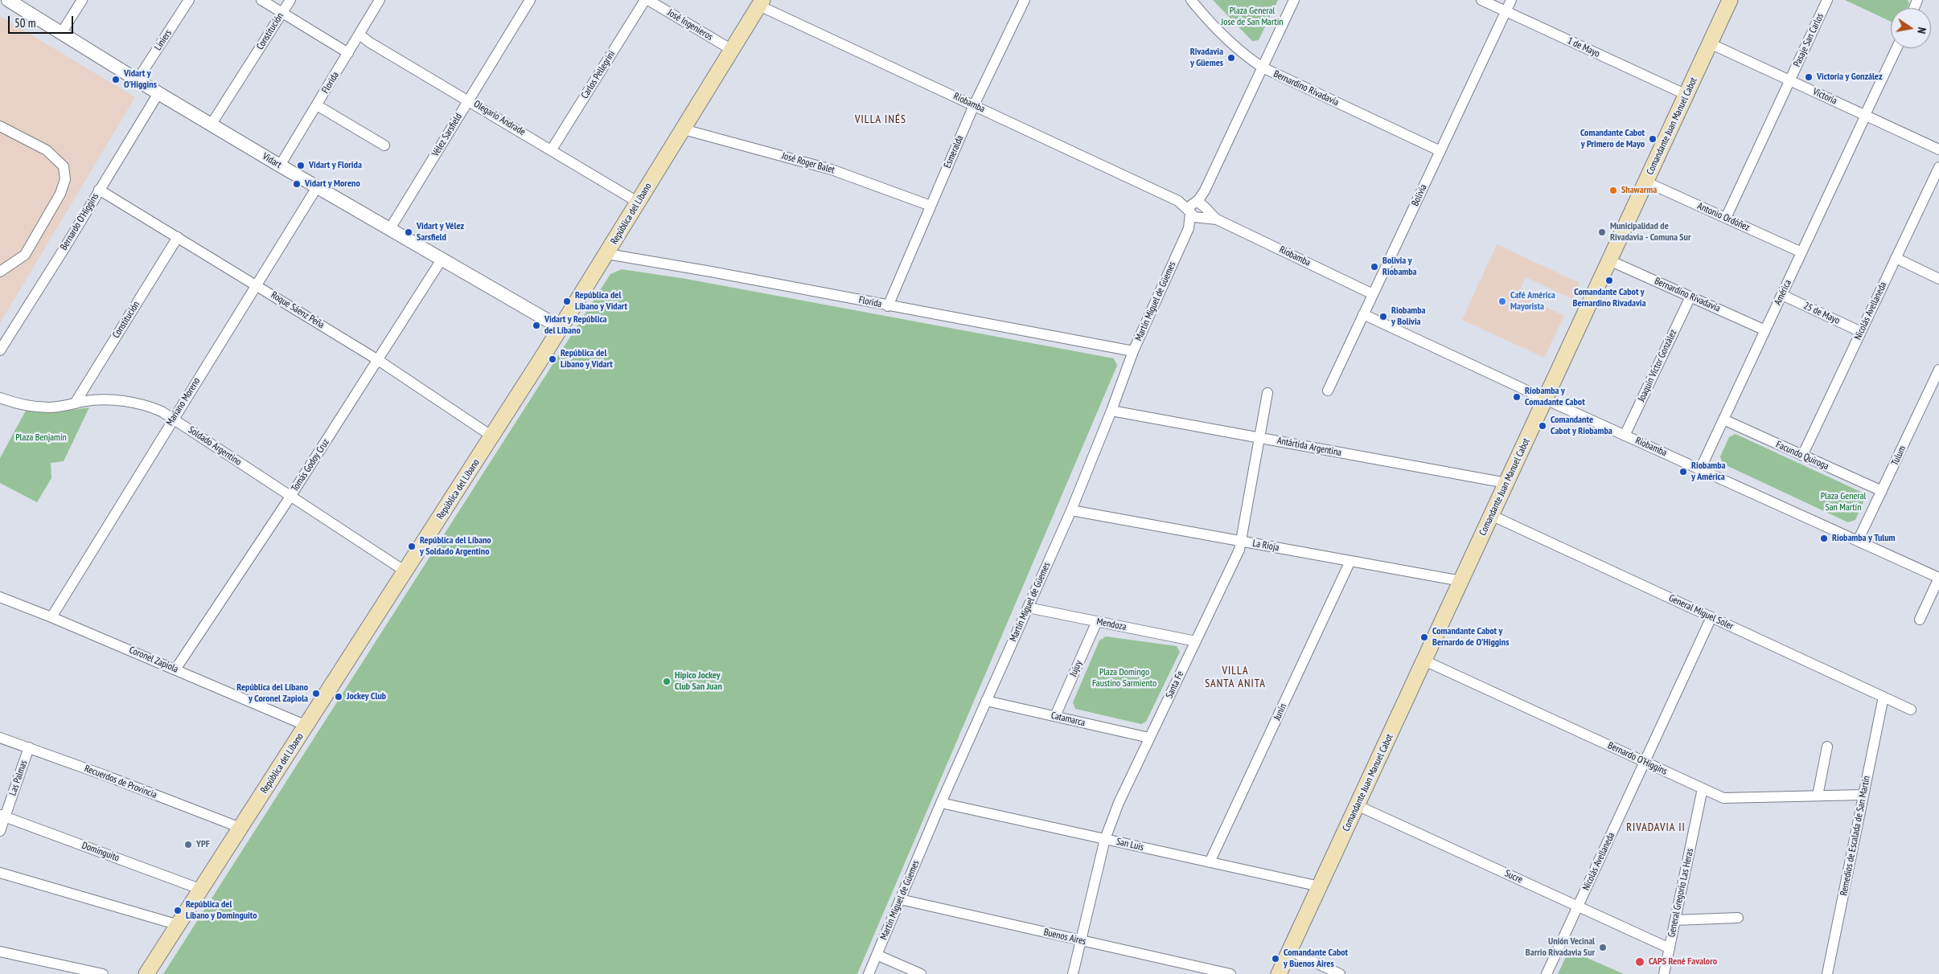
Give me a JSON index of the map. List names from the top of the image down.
{
  "streets": {
    "main road": ["Comandante Juan Manuel Cabot", "República del Líbano"],
    "street": [
      "José Ingenieros",
      "Constitución",
      "Liniers",
      "Pasaje San Carlos",
      "1 de Mayo",
      "Carlos Pellegrini",
      "Florida",
      "Bernardino Rivadavia",
      "Victoria",
      "Riobamba",
      "Olegario Andrade",
      "Vélez Sarsfield",
      "Esmeralda",
      "Vidart",
      "José Roger Balet",
      "Bolivia",
      "Antonio Ordóñez",
      "Bernardo O'Higgins",
      "América",
      "Martín Miguel de Güemes",
      "Roque Sáenz Peña",
      "Nicolás Avellaneda",
      "25 de Mayo",
      "Joaquín Víctor González",
      "Mariano Moreno",
      "Soldado Argentino",
      "Antártida Argentina",
      "Facundo Quiroga",
      "Tulum",
      "Tomás Godoy Cruz",
      "La Rioja",
      "General Miguel Soler",
      "Mendoza",
      "Coronel Zapiola",
      "Jujuy",
      "Santa Fe",
      "Junín",
      "Catamarca",
      "Las Palmas",
      "Recuerdos de Provincia",
      "Remedios de Escalada de San Martín",
      "San Luis",
      "Dominguito",
      "Sucre",
      "General Gregorio Las Heras",
      "Buenos Aires"
    ]
  },
  "crossings": [
    ["José Ingenieros", "República del Líbano"],
    ["Constitución", "Vidart"],
    ["Constitución", "Roque Sáenz Peña"],
    ["Constitución", "Soldado Argentino"],
    ["Liniers", "Vidart"],
    ["Pasaje San Carlos", "Victoria"],
    ["1 de Mayo", "Comandante Juan Manuel Cabot"],
    ["1 de Mayo", "Bolivia"],
    ["Carlos Pellegrini", "Olegario Andrade"],
    ["Florida", "Olegario Andrade"],
    ["Florida", "Esmeralda"],
    ["Florida", "Vidart"],
    ["Florida", "República del Líbano"],
    ["Florida", "Martín Miguel de Güemes"],
    ["Bernardino Rivadavia", "Comandante Juan Manuel Cabot"],
    ["Bernardino Rivadavia", "Bolivia"],
    ["Bernardino Rivadavia", "América"],
    ["Bernardino Rivadavia", "Martín Miguel de Güemes"],
    ["Bernardino Rivadavia", "Joaquín Víctor González"],
    ["Victoria", "Comandante Juan Manuel Cabot"],
    ["Victoria", "América"],
    ["Riobamba", "Comandante Juan Manuel Cabot"],
    ["Riobamba", "Esmeralda"],
    ["Riobamba", "Bolivia"],
    ["Riobamba", "República del Líbano"],
    ["Riobamba", "América"],
    ["Riobamba", "Martín Miguel de Güemes"],
    ["Riobamba", "Joaquín Víctor González"],
    ["Riobamba", "Tulum"],
    ["Olegario Andrade", "Vélez Sarsfield"],
    ["Olegario Andrade", "República del Líbano"],
    ["Comandante Juan Manuel Cabot", "Antonio Ordóñez"],
    ["Comandante Juan Manuel Cabot", "Bernardo O'Higgins"],
    ["Comandante Juan Manuel Cabot", "Antártida Argentina"],
    ["Comandante Juan Manuel Cabot", "La Rioja"],
    ["Comandante Juan Manuel Cabot", "General Miguel Soler"],
    ["Comandante Juan Manuel Cabot", "San Luis"],
    ["Comandante Juan Manuel Cabot", "Sucre"],
    ["Vélez Sarsfield", "Vidart"],
    ["Esmeralda", "José Roger Balet"],
    ["Vidart", "República del Líbano"],
    ["Vidart", "Bernardo O'Higgins"],
    ["Vidart", "Mariano Moreno"],
    ["Vidart", "Tomás Godoy Cruz"],
    ["José Roger Balet", "República del Líbano"],
    ["República del Líbano", "Roque Sáenz Peña"],
    ["República del Líbano", "Soldado Argentino"],
    ["República del Líbano", "Coronel Zapiola"],
    ["República del Líbano", "Recuerdos de Provincia"],
    ["República del Líbano", "Dominguito"],
    ["Antonio Ordóñez", "América"],
    ["Bernardo O'Higgins", "Roque Sáenz Peña"],
    ["Bernardo O'Higgins", "Nicolás Avellaneda"],
    ["Bernardo O'Higgins", "Remedios de Escalada de San Martín"],
    ["Bernardo O'Higgins", "General Gregorio Las Heras"],
    ["América", "25 de Mayo"],
    ["América", "Facundo Quiroga"],
    ["Martín Miguel de Güemes", "Antártida Argentina"],
    ["Martín Miguel de Güemes", "La Rioja"],
    ["Martín Miguel de Güemes", "Mendoza"],
    ["Martín Miguel de Güemes", "Catamarca"],
    ["Martín Miguel de Güemes", "San Luis"],
    ["Martín Miguel de Güemes", "Buenos Aires"],
    ["Roque Sáenz Peña", "Mariano Moreno"],
    ["Roque Sáenz Peña", "Tomás Godoy Cruz"],
    ["Nicolás Avellaneda", "25 de Mayo"],
    ["Nicolás Avellaneda", "Facundo Quiroga"],
    ["Nicolás Avellaneda", "General Miguel Soler"],
    ["Nicolás Avellaneda", "Sucre"],
    ["Mariano Moreno", "Soldado Argentino"],
    ["Mariano Moreno", "Coronel Zapiola"],
    ["Soldado Argentino", "Tomás Godoy Cruz"],
    ["Antártida Argentina", "Santa Fe"],
    ["Facundo Quiroga", "Tulum"],
    ["Tomás Godoy Cruz", "Coronel Zapiola"],
    ["La Rioja", "Santa Fe"],
    ["La Rioja", "Junín"],
    ["General Miguel Soler", "Remedios de Escalada de San Martín"],
    ["Mendoza", "Jujuy"],
    ["Mendoza", "Santa Fe"],
    ["Jujuy", "Catamarca"],
    ["Santa Fe", "Catamarca"],
    ["Santa Fe", "San Luis"],
    ["Santa Fe", "Buenos Aires"],
    ["Junín", "San Luis"],
    ["Las Palmas", "Recuerdos de Provincia"],
    ["Las Palmas", "Dominguito"],
    ["Sucre", "General Gregorio Las Heras"]
  ],
  "districts": ["VILLA INÉS", "VILLA SANTA ANITA", "RIVADAVIA II"],
  "parks": [
    "Plaza General Jose de San Martín",
    "Plaza Benjamin",
    "Plaza General San Martín",
    "Plaza Domingo Faustino Sarmiento"
  ],
  "places": [
    "Rivadavia y Güemes",
    "Victoria y González",
    "Vidart y O'Higgins",
    "Comandante Cabot y Primero de Mayo",
    "Vidart y Florida",
    "Vidart y Moreno",
    "Shawarma",
    "Vidart y Vélez Sarsfield",
    "Municipalidad de Rivadavia - Comuna Sur",
    "Bolivia y Riobamba",
    "Comandante Cabot y Bernardino Rivadavia",
    "República del Líbano y Vidart",
    "Café América Mayorista",
    "Riobamba y Bolivia",
    "Vidart y República del Líbano",
    "República del Libano y Vidart",
    "Riobamba y Comadante Cabot",
    "Comandante Cabot y Riobamba",
    "Riobamba y América",
    "Riobamba y Tulum",
    "República del Líbano y Soldado Argentino",
    "Comandante Cabot y Bernardo de O'Higgins",
    "Hípico Jockey Club San Juan",
    "República del Líbano y Coronel Zapiola",
    "Jockey Club",
    "YPF",
    "República del Líbano y Dominguito",
    "Unión Vecinal Barrio Rivadavia Sur",
    "Comandante Cabot y Buenos Aires",
    "CAPS René Favaloro"
  ],
  "scale_bar": "50 m",
  "north": "right"
}
